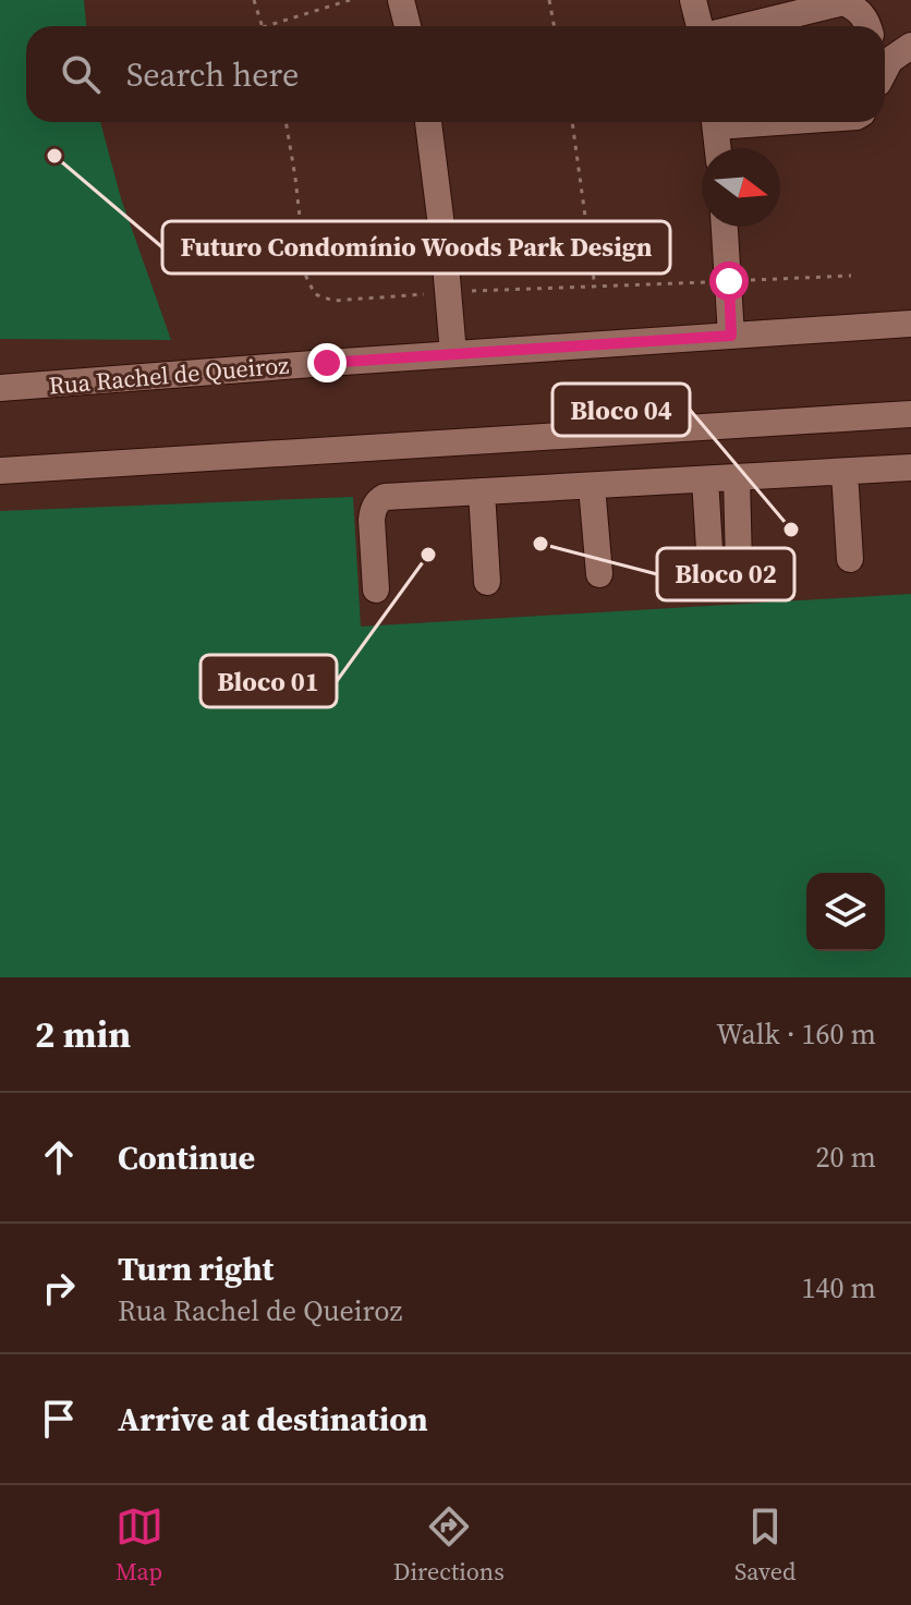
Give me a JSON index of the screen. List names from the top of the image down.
{
  "streets": {
    "street": ["Rua Rachel de Queiroz"]
  },
  "places": [
    "Futuro Condomínio Woods Park Design",
    "Bloco 04",
    "Bloco 02",
    "Bloco 01"
  ],
  "north": "right",
  "page": {
    "search": "Search here",
    "heading": ["2 min", "Walk · 160 m"],
    "list": [
      ["Continue", "20 m"],
      ["Turn right", "Rua Rachel de Queiroz", "140 m"],
      "Arrive at destination"
    ],
    "nav": ["Map", "Directions", "Saved"]
  }
}
